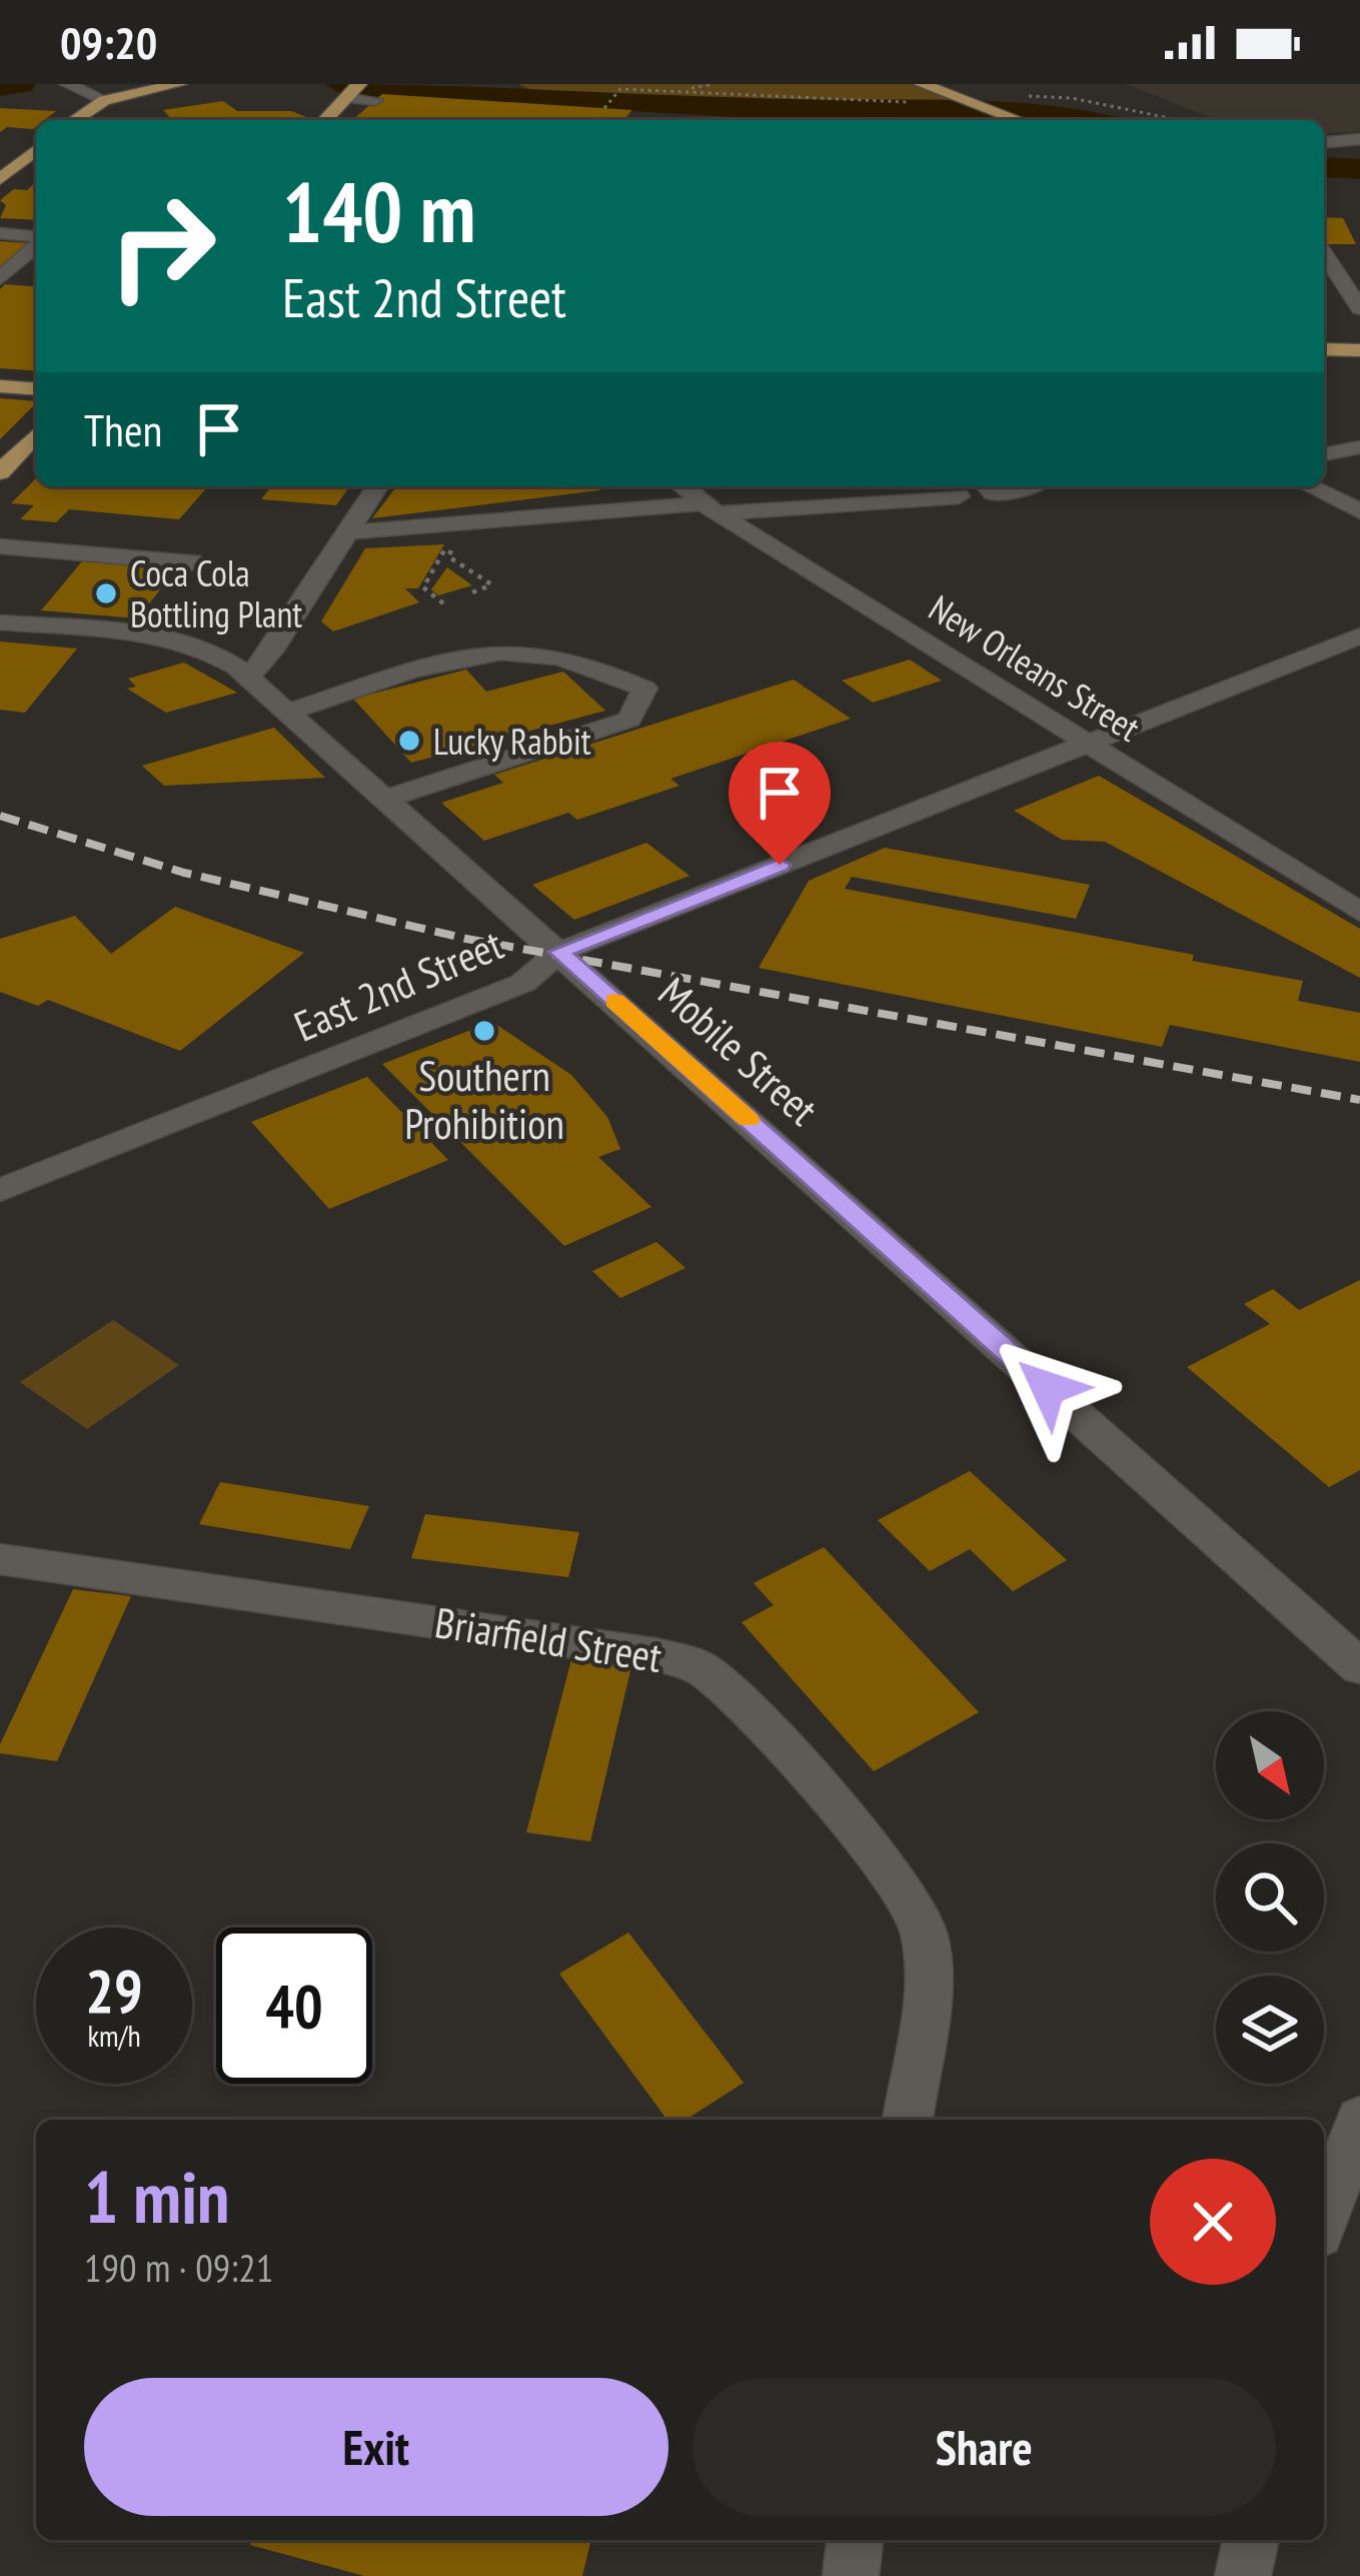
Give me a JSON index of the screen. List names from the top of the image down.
{
  "streets": {
    "street": [
      "New Orleans Street",
      "East 2nd Street",
      "Mobile Street",
      "Briarfield Street"
    ]
  },
  "crossings": [
    ["New Orleans Street", "East 2nd Street"],
    ["East 2nd Street", "Mobile Street"]
  ],
  "places": ["Coca Cola Bottling Plant", "Lucky Rabbit", "Southern Prohibition"],
  "north": "bottom right",
  "page": {
    "status": "09:20",
    "turn": ["140 m", "East 2nd Street"],
    "then": "Then",
    "speed": "29 km/h",
    "limit": "40",
    "heading": ["1 min", "190 m · 09:21"],
    "buttons": ["Exit", "Share"]
  }
}
